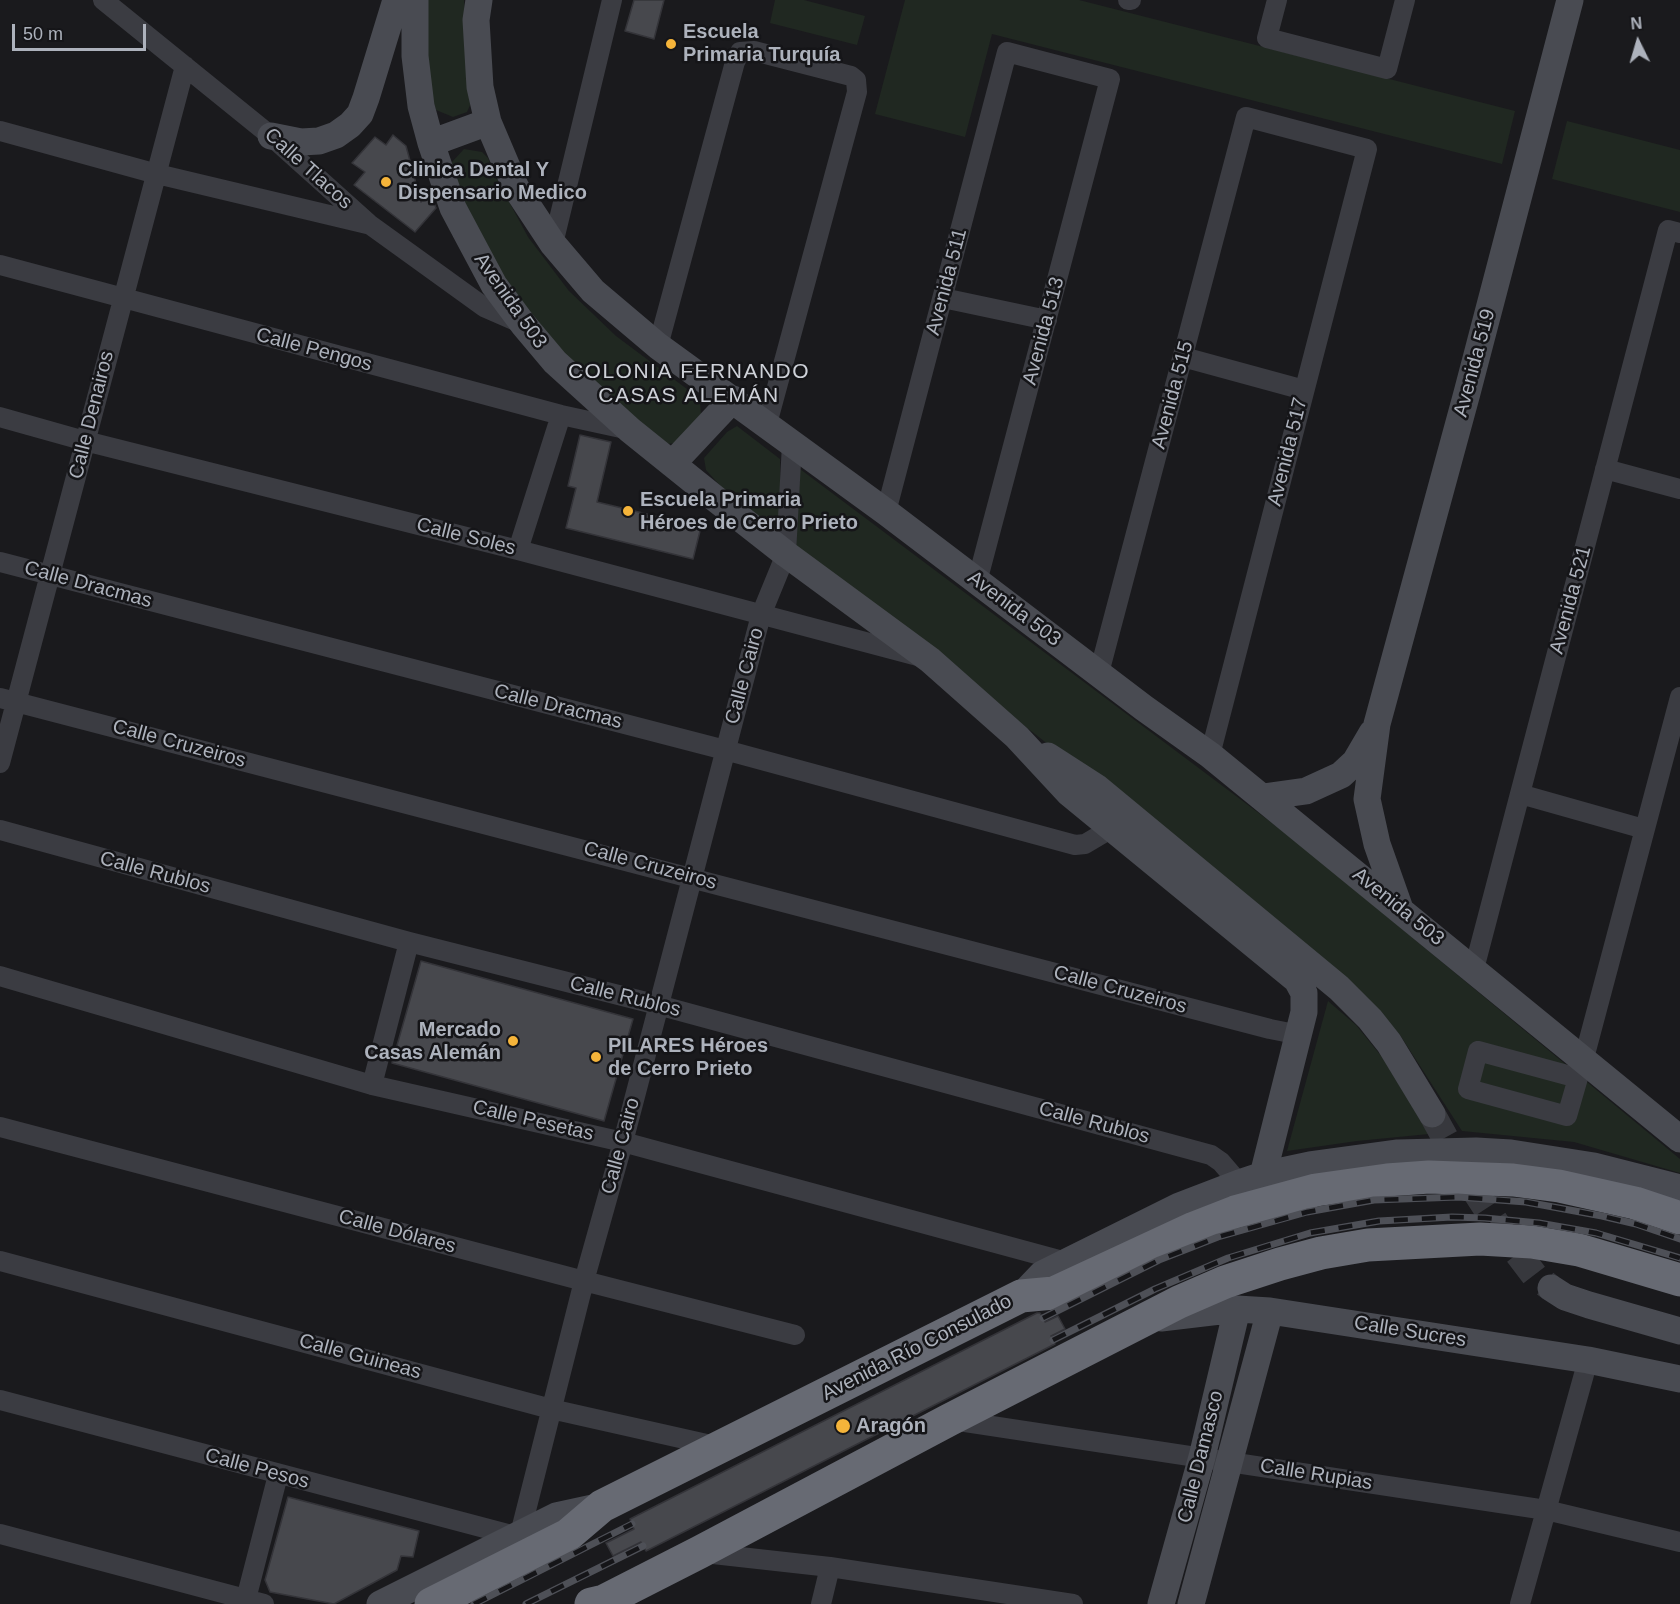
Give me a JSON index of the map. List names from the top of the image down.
{
  "streets": {
    "highway": ["Avenida Río Consulado"],
    "street": [
      "Calle Tlacos",
      "Avenida 511",
      "Avenida 503",
      "Avenida 513",
      "Calle Pengos",
      "Avenida 519",
      "Avenida 515",
      "Calle Denairos",
      "Avenida 517",
      "Calle Soles",
      "Calle Dracmas",
      "Avenida 521",
      "Calle Cairo",
      "Calle Cruzeiros",
      "Calle Rublos",
      "Calle Pesetas",
      "Calle Dólares",
      "Calle Sucres",
      "Calle Guineas",
      "Calle Damasco",
      "Calle Pesos",
      "Calle Rupias"
    ]
  },
  "crossings": [
    ["Calle Tlacos", "Avenida 503"],
    ["Calle Tlacos", "Calle Denairos"],
    ["Avenida 511", "Avenida 503"],
    ["Avenida 511", "Avenida 513"],
    ["Avenida 503", "Avenida 513"],
    ["Avenida 503", "Calle Pengos"],
    ["Avenida 503", "Avenida 519"],
    ["Avenida 503", "Avenida 515"],
    ["Avenida 503", "Avenida 517"],
    ["Avenida 503", "Calle Soles"],
    ["Avenida 503", "Calle Dracmas"],
    ["Avenida 503", "Avenida 521"],
    ["Avenida 503", "Calle Cairo"],
    ["Avenida 503", "Calle Cruzeiros"],
    ["Calle Pengos", "Calle Denairos"],
    ["Avenida 515", "Avenida 517"],
    ["Calle Denairos", "Calle Soles"],
    ["Calle Denairos", "Calle Dracmas"],
    ["Calle Denairos", "Calle Cruzeiros"],
    ["Calle Soles", "Calle Cairo"],
    ["Calle Dracmas", "Calle Cairo"],
    ["Calle Cairo", "Calle Cruzeiros"],
    ["Calle Cairo", "Calle Rublos"],
    ["Calle Cairo", "Calle Pesetas"],
    ["Calle Cairo", "Calle Dólares"],
    ["Calle Cairo", "Avenida Río Consulado"],
    ["Calle Cairo", "Calle Guineas"],
    ["Calle Cairo", "Calle Pesos"],
    ["Calle Rublos", "Avenida Río Consulado"],
    ["Calle Pesetas", "Avenida Río Consulado"],
    ["Calle Sucres", "Calle Damasco"],
    ["Avenida Río Consulado", "Calle Guineas"],
    ["Avenida Río Consulado", "Calle Pesos"],
    ["Calle Damasco", "Calle Rupias"]
  ],
  "districts": ["COLONIA FERNANDO CASAS ALEMÁN"],
  "places": [
    "Escuela Primaria Turquía",
    "Clinica Dental Y Dispensario Medico",
    "Escuela Primaria Héroes de Cerro Prieto",
    "Mercado Casas Alemán",
    "PILARES Héroes de Cerro Prieto",
    "Aragón"
  ],
  "scale_bar": "50 m",
  "north": "top"
}
